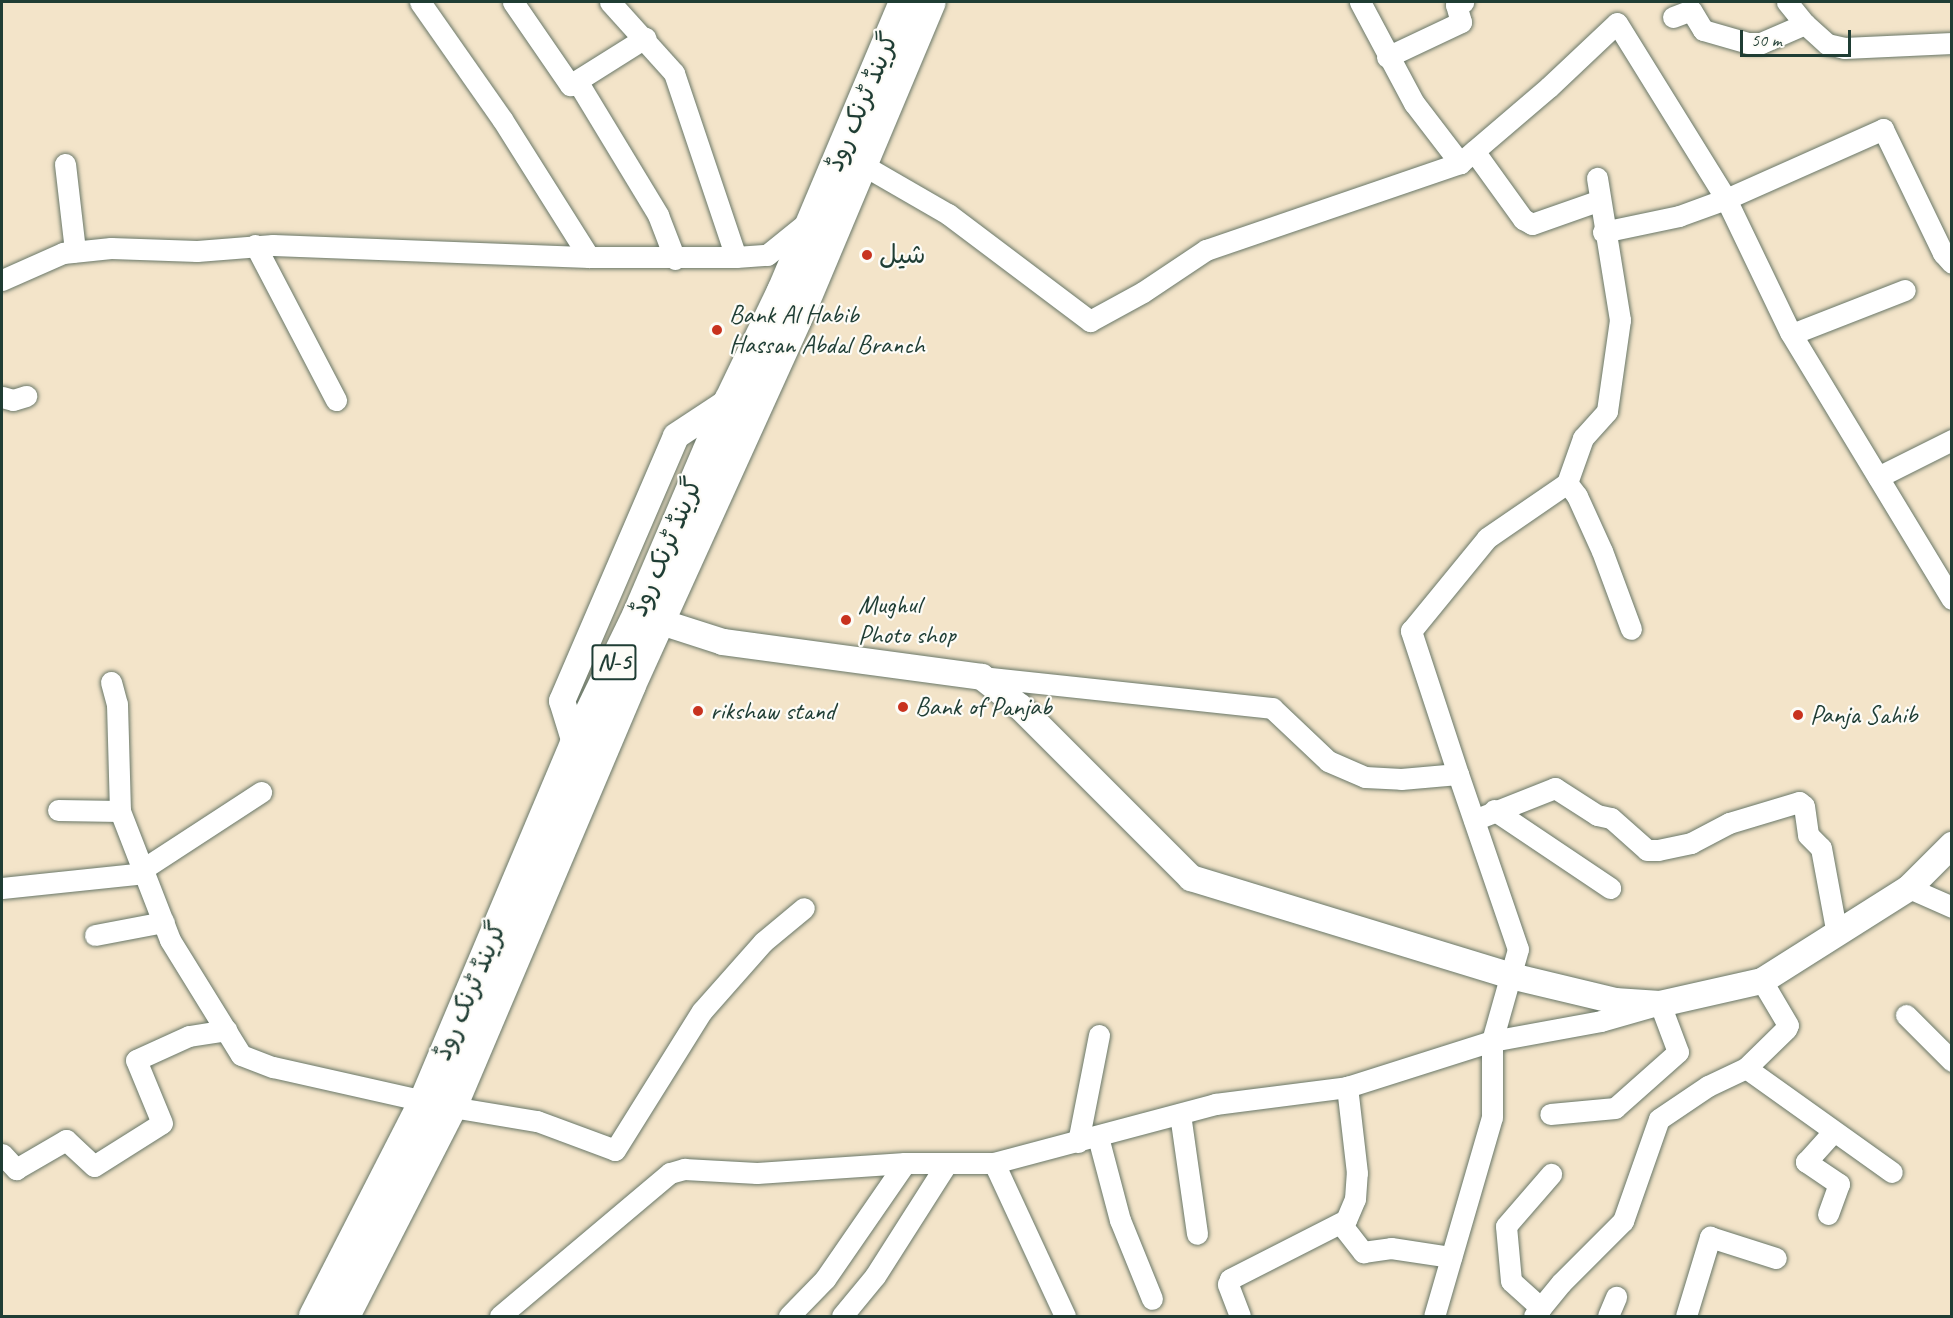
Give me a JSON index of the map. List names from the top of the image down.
{
  "streets": {
    "highway": ["گرینڈ ٹرنک روڈ", "N-5"]
  },
  "places": [
    "شیل",
    "Bank Al Habib Hassan Abdal Branch",
    "Mughul Photo shop",
    "Bank of Panjab",
    "rikshaw stand",
    "Panja Sahib"
  ],
  "scale_bar": "50 m"
}
